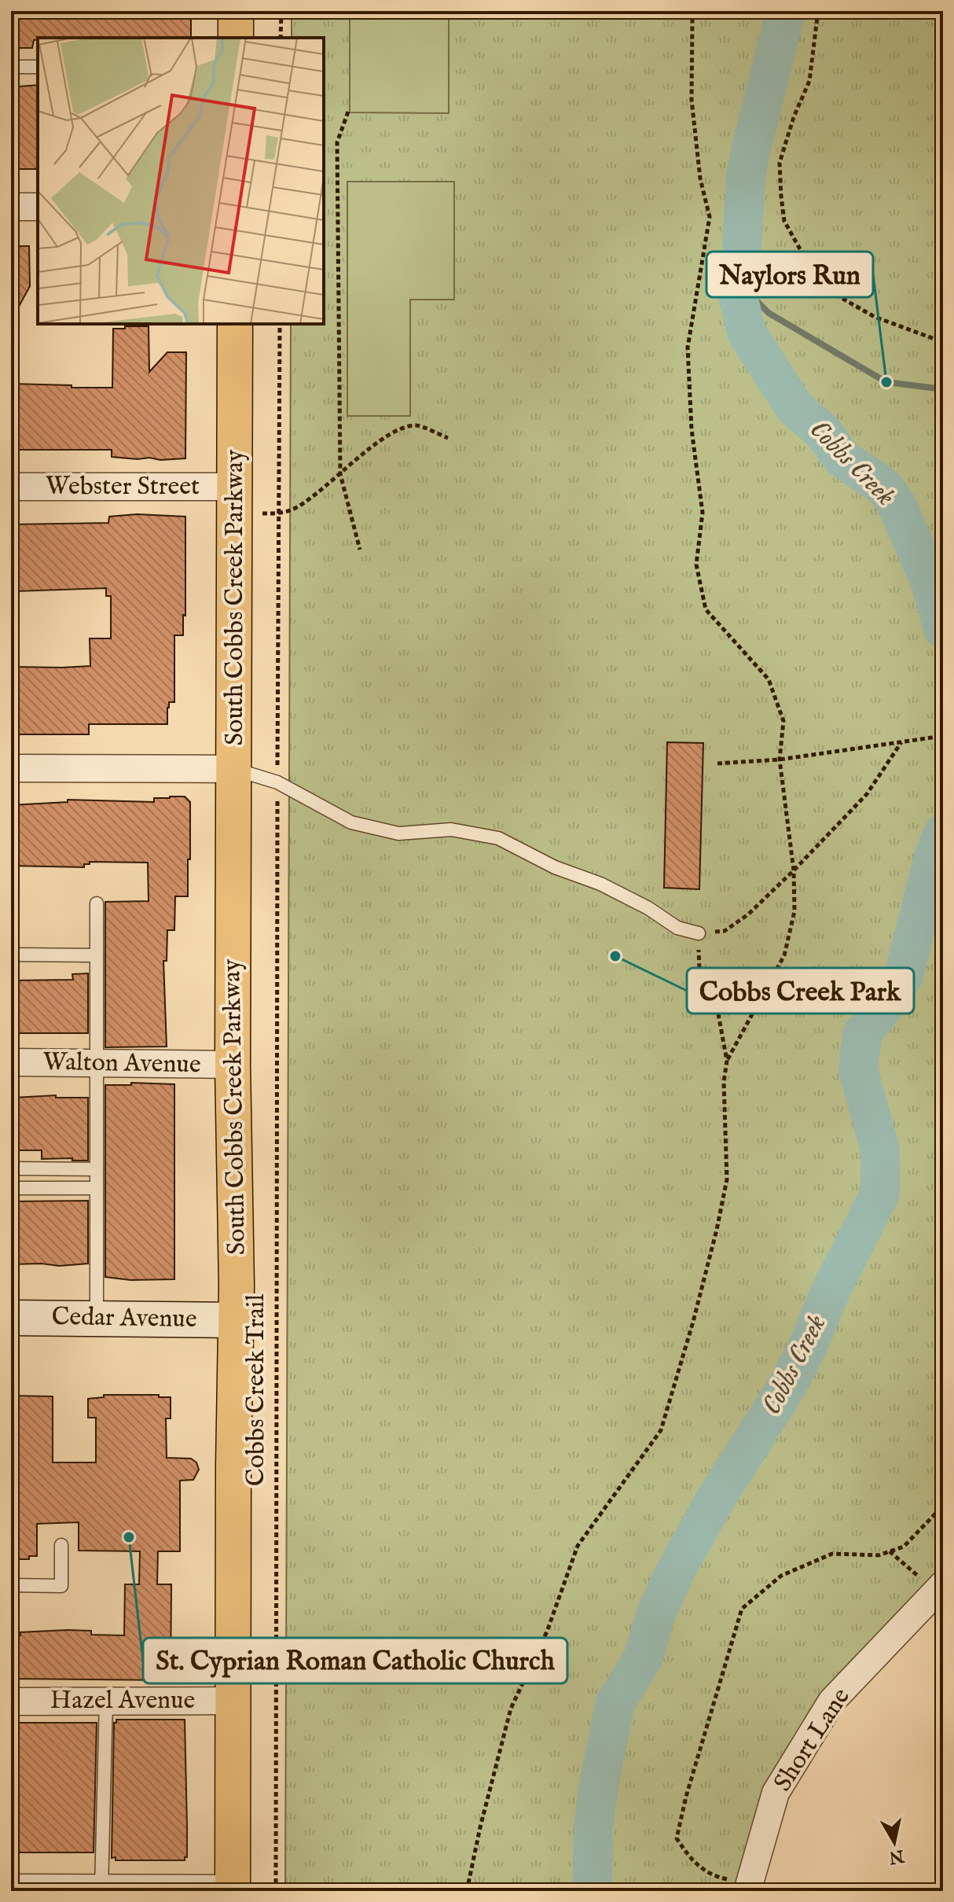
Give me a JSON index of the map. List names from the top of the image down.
{
  "streets": {
    "main road": ["South Cobbs Creek Parkway"],
    "street": [
      "Webster Street",
      "Walton Avenue",
      "Cedar Avenue",
      "Hazel Avenue",
      "Short Lane"
    ],
    "path": ["Cobbs Creek Trail"]
  },
  "crossings": [
    ["Webster Street", "South Cobbs Creek Parkway"],
    ["South Cobbs Creek Parkway", "Walton Avenue"],
    ["South Cobbs Creek Parkway", "Cedar Avenue"],
    ["South Cobbs Creek Parkway", "Hazel Avenue"]
  ],
  "water": ["Cobbs Creek"],
  "places": ["Naylors Run", "Cobbs Creek Park", "St. Cyprian Roman Catholic Church"],
  "north": "bottom"
}
